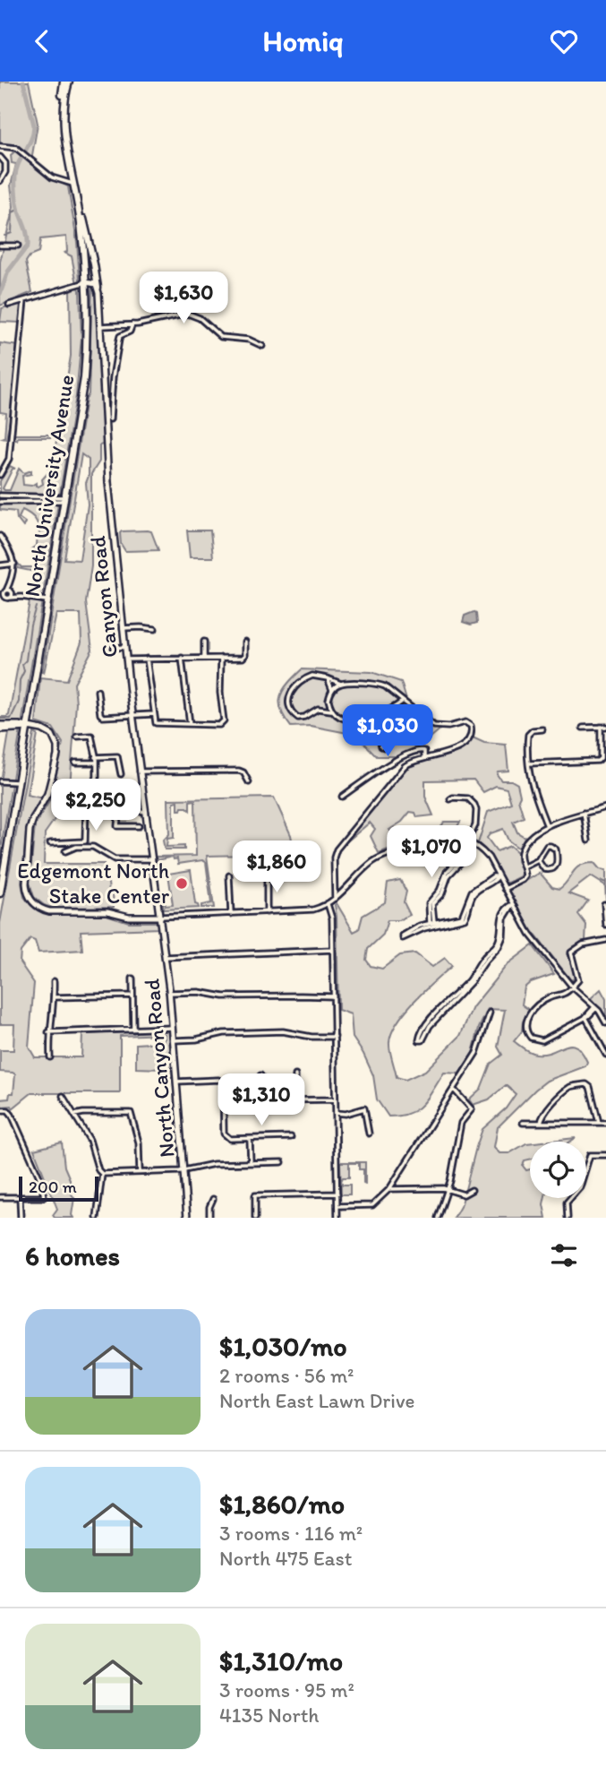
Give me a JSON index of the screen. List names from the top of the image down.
{
  "streets": {
    "highway": ["North University Avenue"],
    "main road": ["Canyon Road", "North Canyon Road"]
  },
  "crossings": [
    ["Canyon Road", "North Canyon Road"]
  ],
  "places": ["Edgemont North Stake Center"],
  "scale_bar": "200 m",
  "page": {
    "header": "Homiq",
    "price": [
      "$1,630",
      "$1,030",
      "$2,250",
      "$1,070",
      "$1,860",
      "$1,310"
    ],
    "scale": "200 m",
    "heading": "6 homes",
    "list": [
      {
        "name": "$1,030/mo",
        "note": "2 rooms · 56 m² · North East Lawn Drive"
      },
      {
        "name": "$1,860/mo",
        "note": "3 rooms · 116 m² · North 475 East"
      },
      {
        "name": "$1,310/mo",
        "note": "3 rooms · 95 m² · 4135 North"
      }
    ]
  }
}
